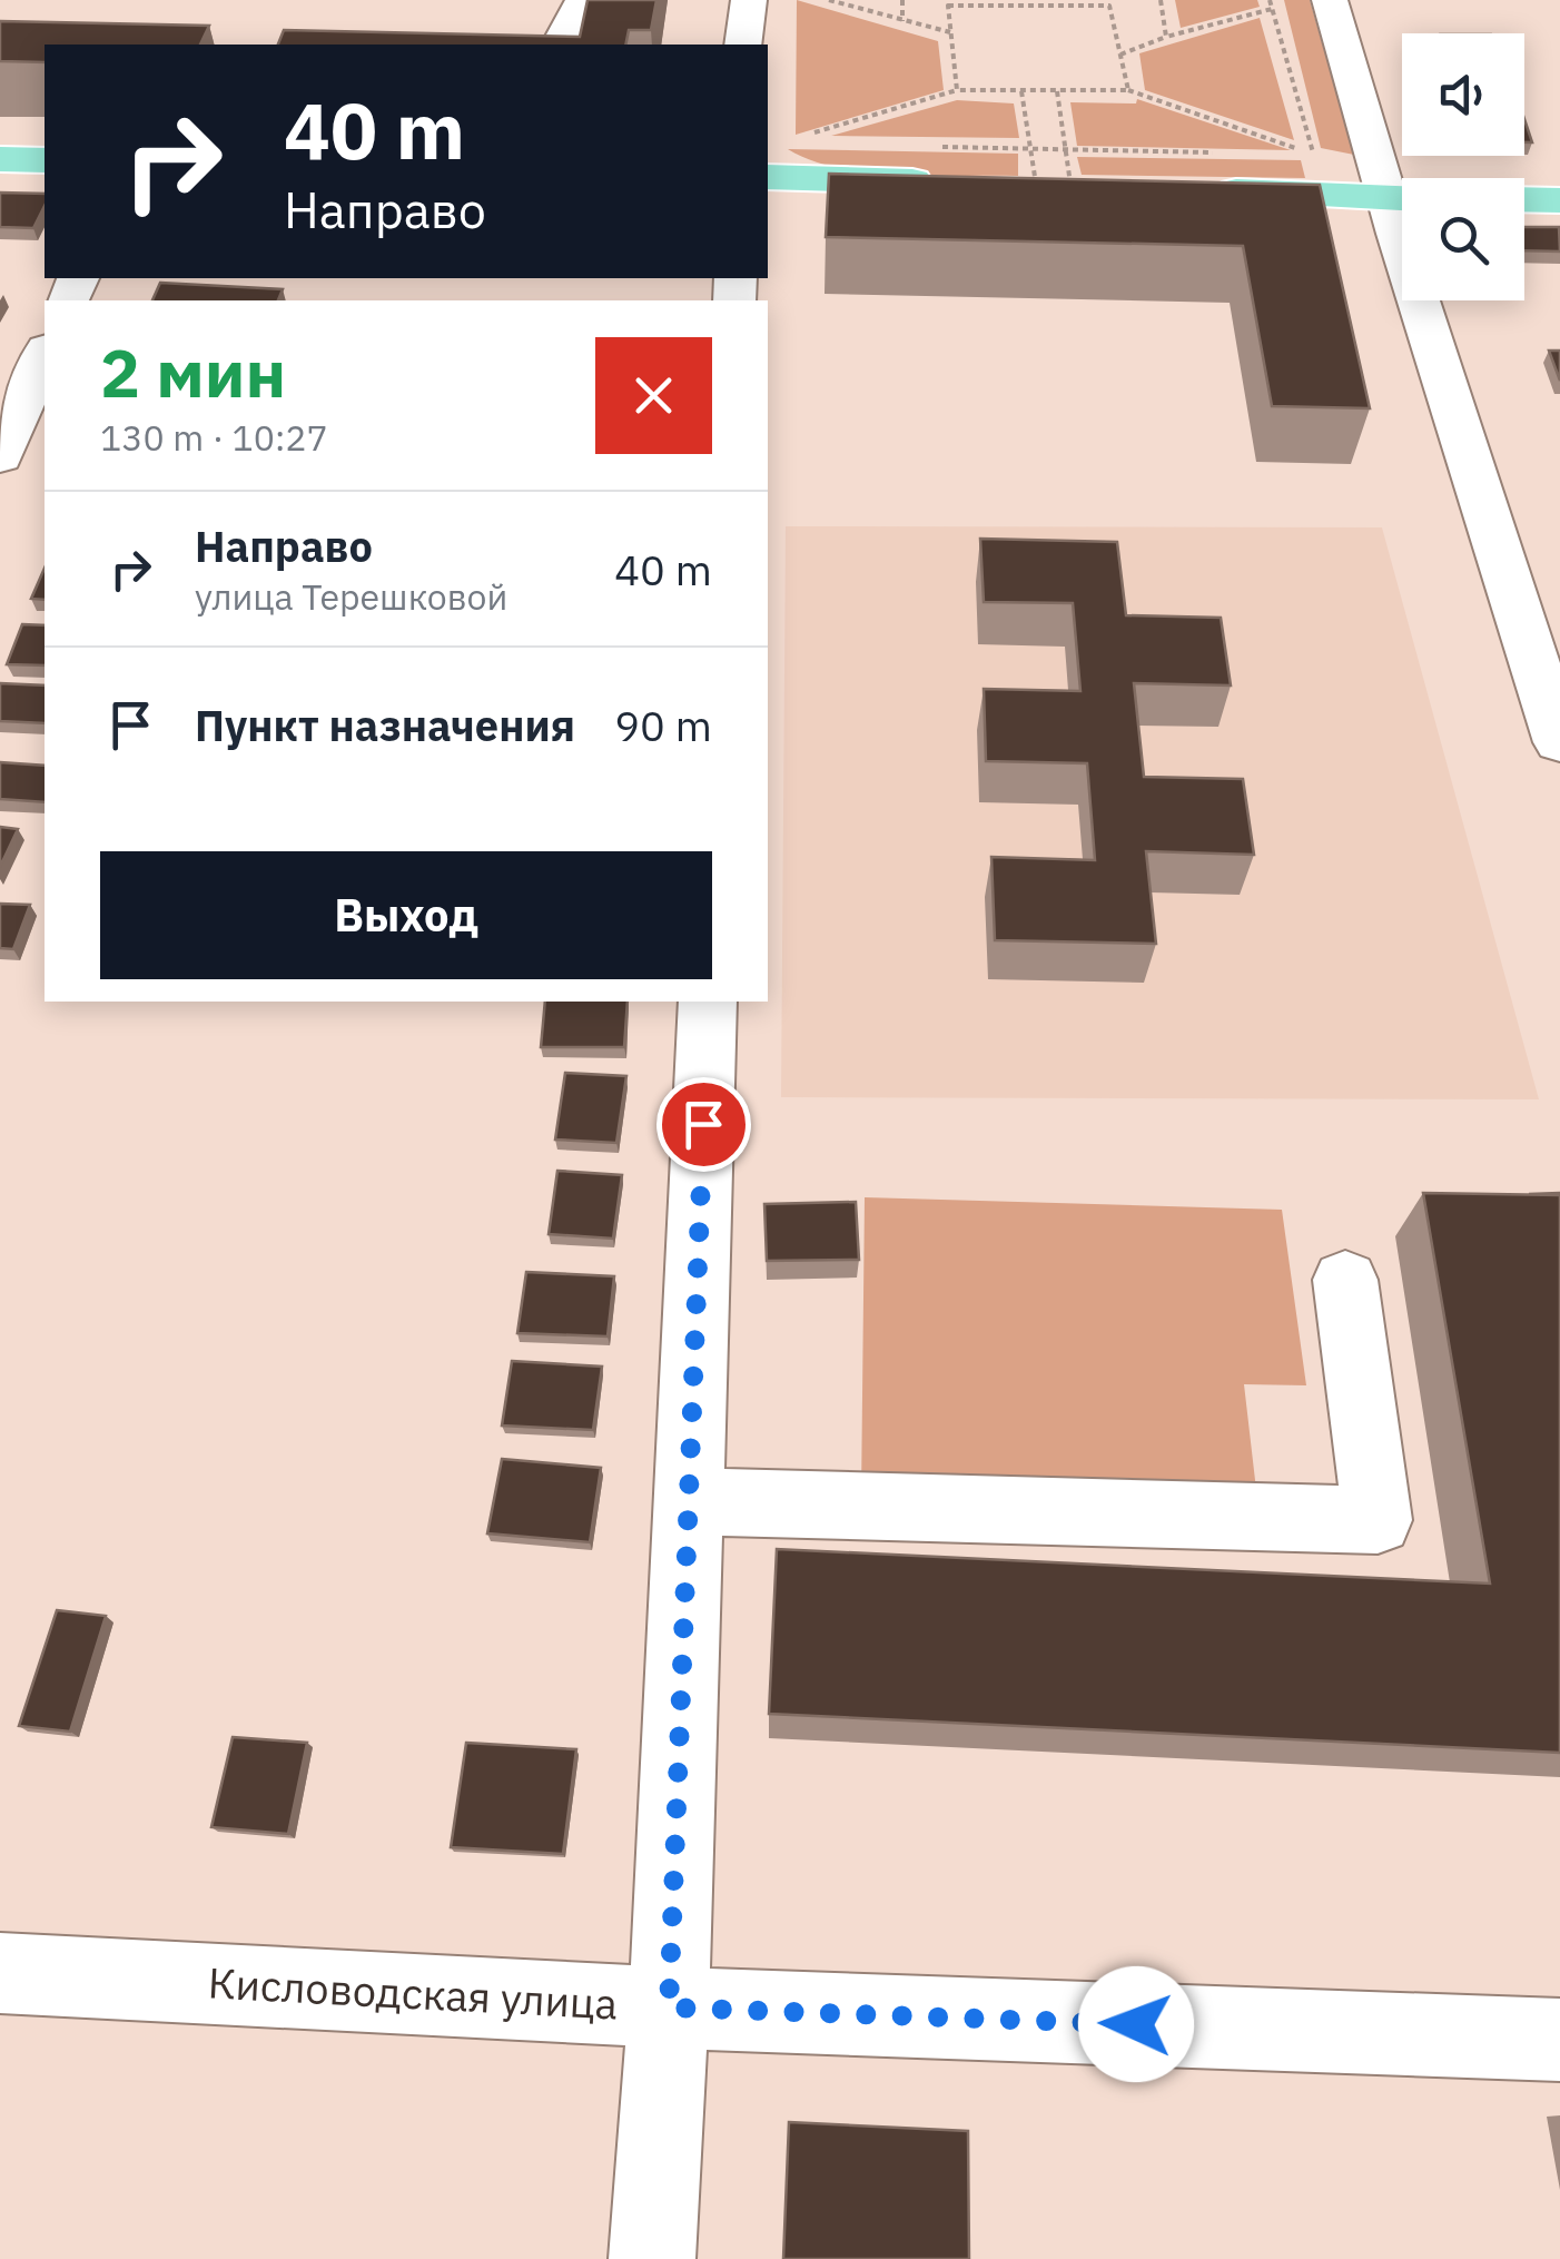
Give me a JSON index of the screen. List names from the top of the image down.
{
  "streets": {
    "street": ["Кисловодская улица"]
  },
  "page": {
    "turn": ["40 m", "Направо"],
    "heading": ["2 мин", "130 m · 10:27"],
    "list": [
      {
        "name": "Направо",
        "note": "улица Терешковой",
        "value": "40 m"
      },
      {
        "name": "Пункт назначения",
        "value": "90 m"
      }
    ],
    "buttons": "Выход"
  }
}
